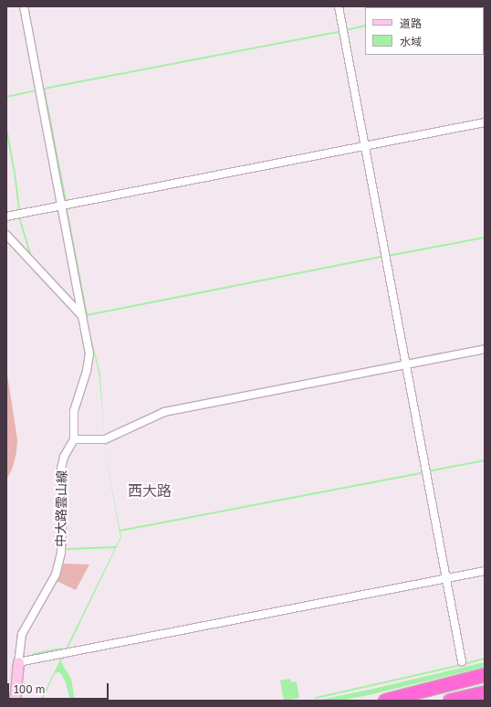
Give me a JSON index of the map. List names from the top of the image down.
{
  "streets": {
    "street": ["中大路雲山線"]
  },
  "districts": ["西大路"],
  "legend": ["道路", "水域"],
  "scale_bar": "100 m"
}
